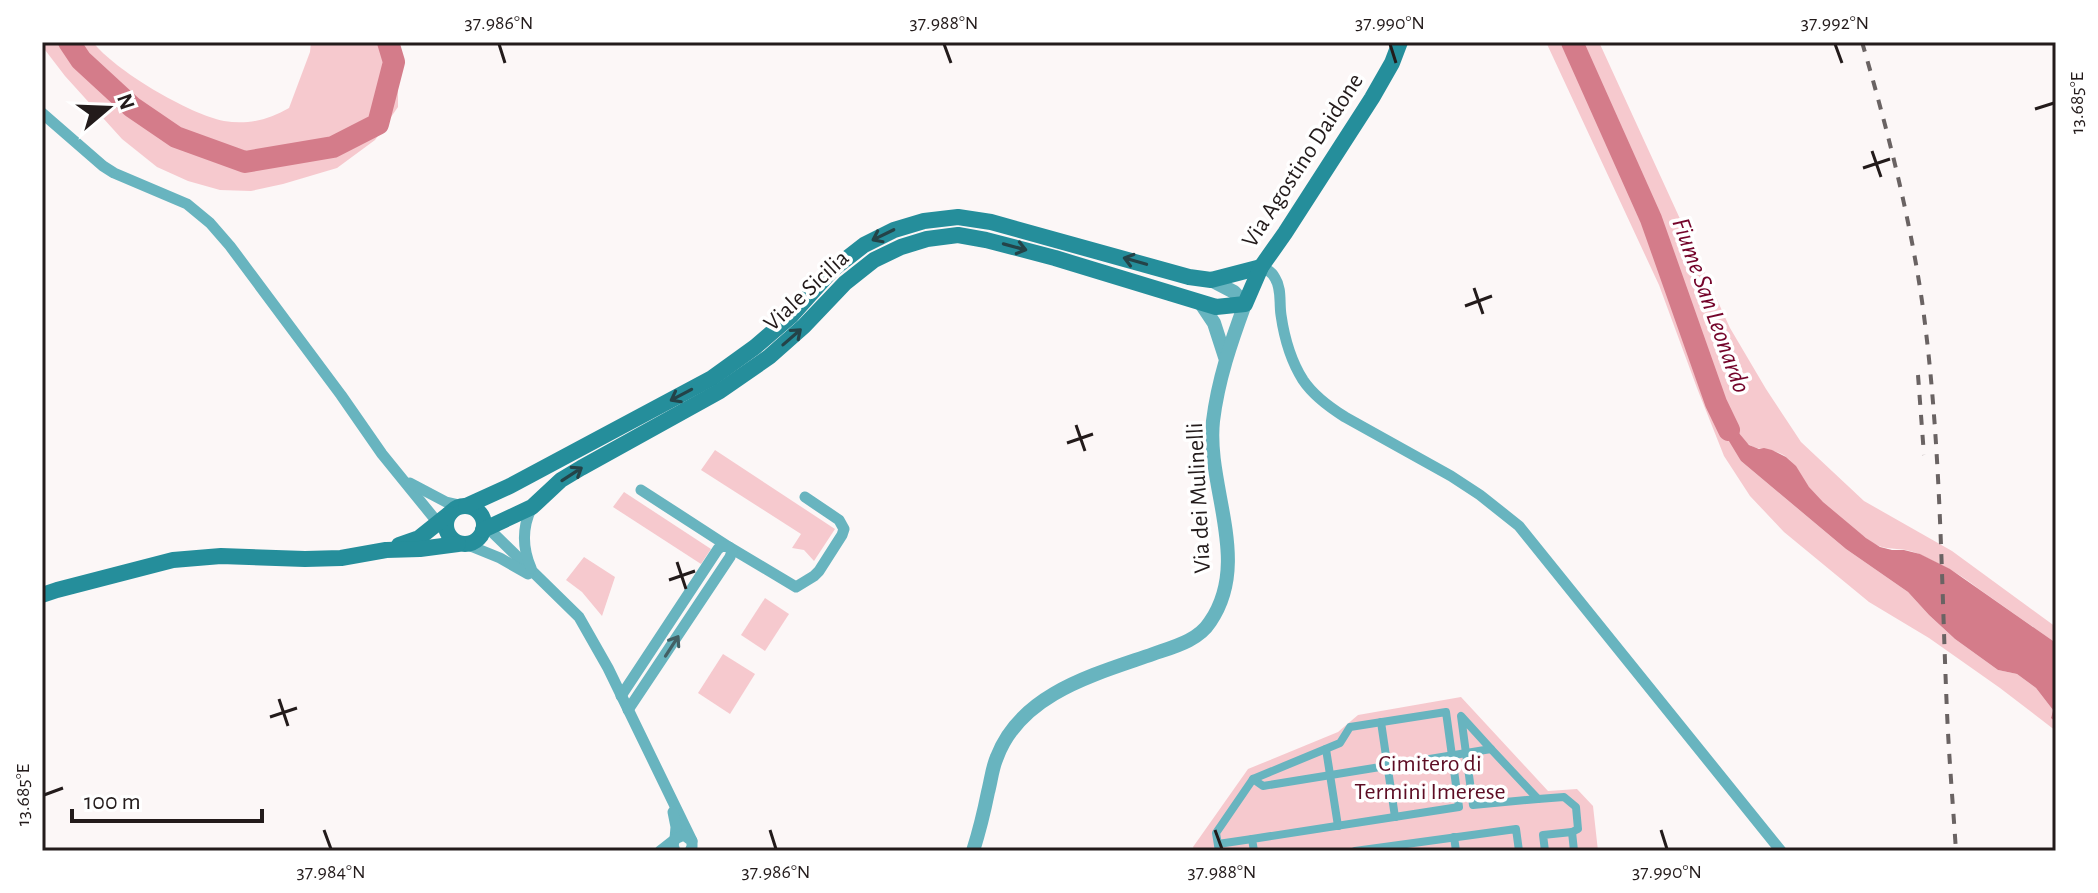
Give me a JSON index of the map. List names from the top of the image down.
{
  "streets": {
    "main road": ["Via Agostino Daidone", "Viale Sicilia"],
    "street": ["Via dei Mulinelli"]
  },
  "crossings": [
    ["Via Agostino Daidone", "Viale Sicilia"],
    ["Via Agostino Daidone", "Via dei Mulinelli"],
    ["Viale Sicilia", "Via dei Mulinelli"]
  ],
  "water": ["Fiume San Leonardo"],
  "parks": ["Cimitero di Termini Imerese"],
  "scale_bar": "100 m",
  "north": "right",
  "coordinates": [
    "37.986°N",
    "37.988°N",
    "37.990°N",
    "37.992°N",
    "13.685°E",
    "37.984°N"
  ]
}
